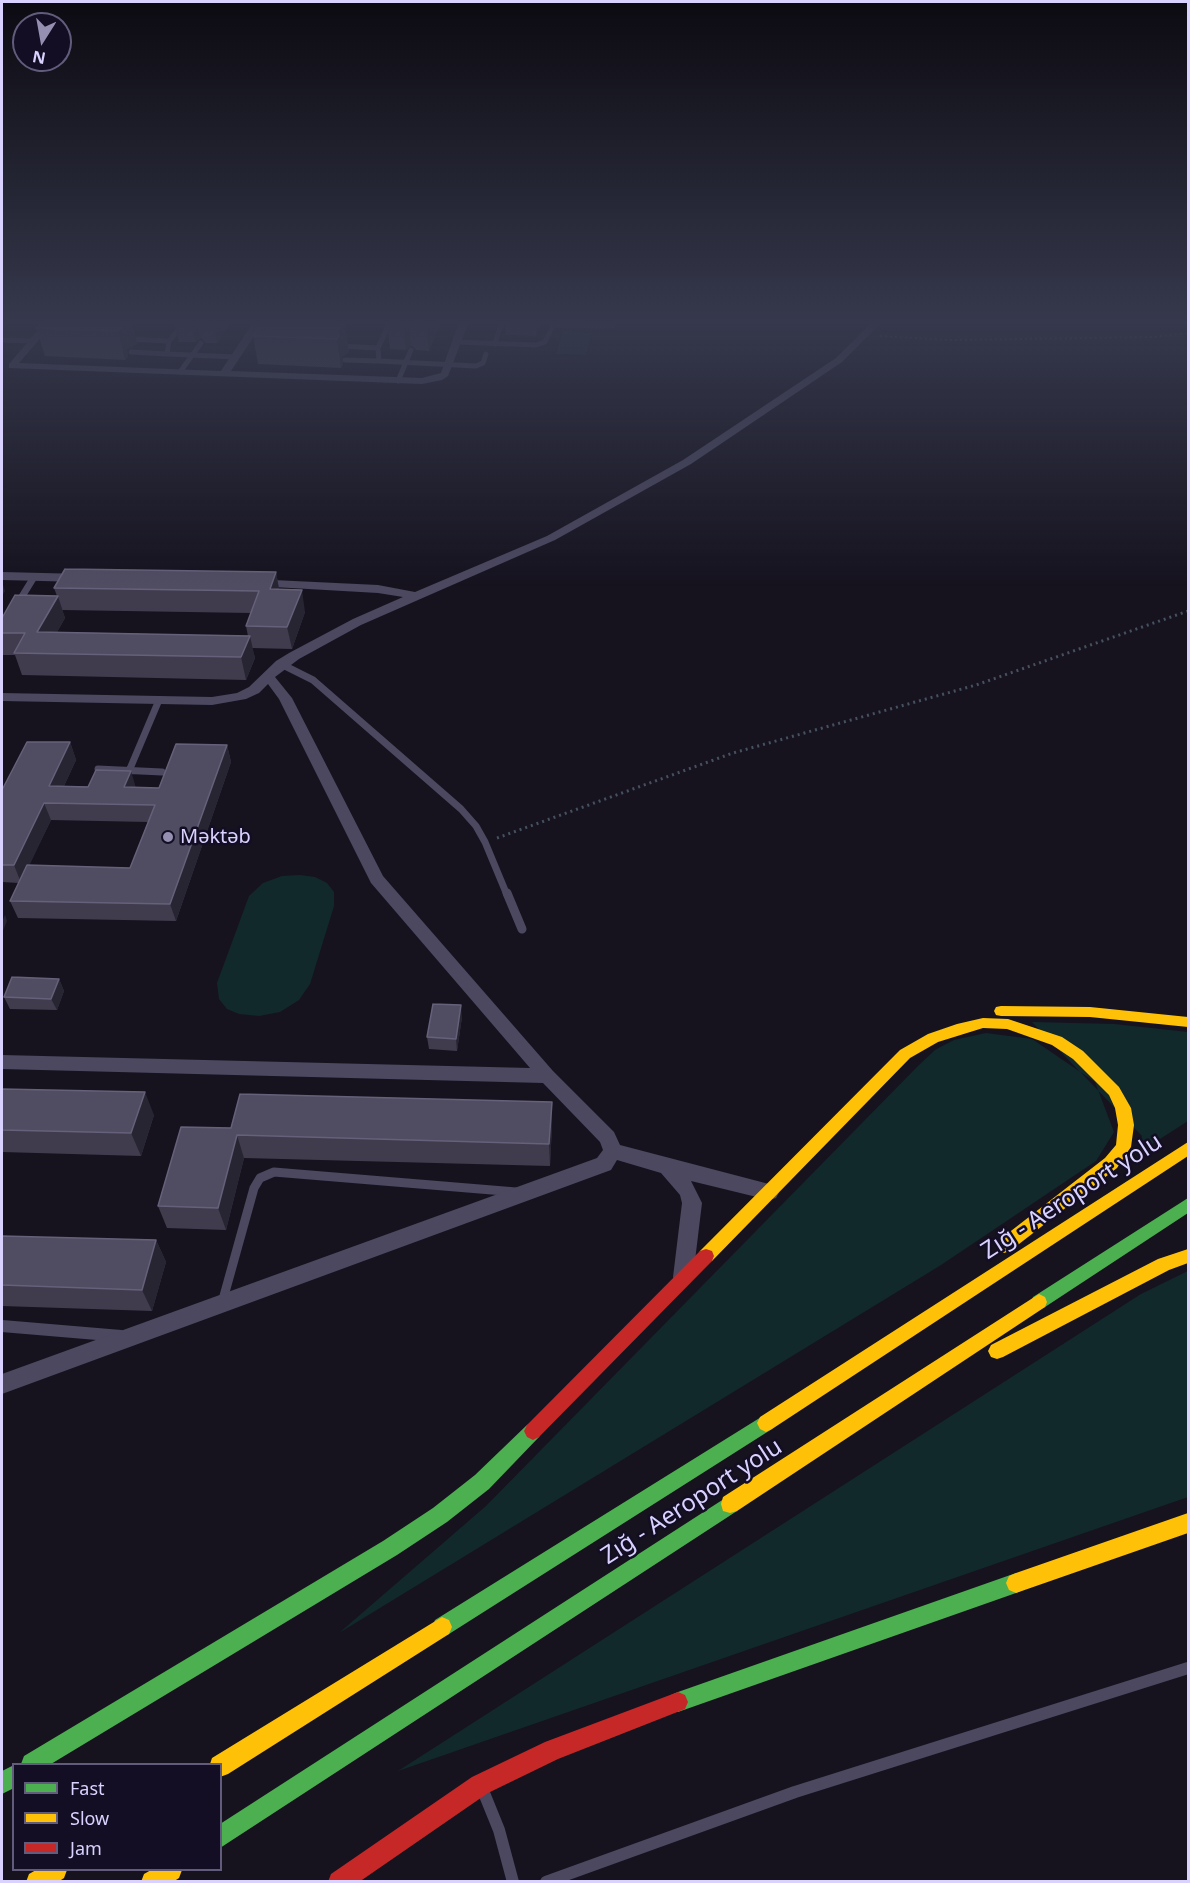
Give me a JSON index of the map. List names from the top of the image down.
{
  "streets": {
    "main road": ["Zığ - Aeroport yolu"]
  },
  "places": ["Məktəb"],
  "legend": ["Fast", "Slow", "Jam"],
  "north": "bottom"
}
